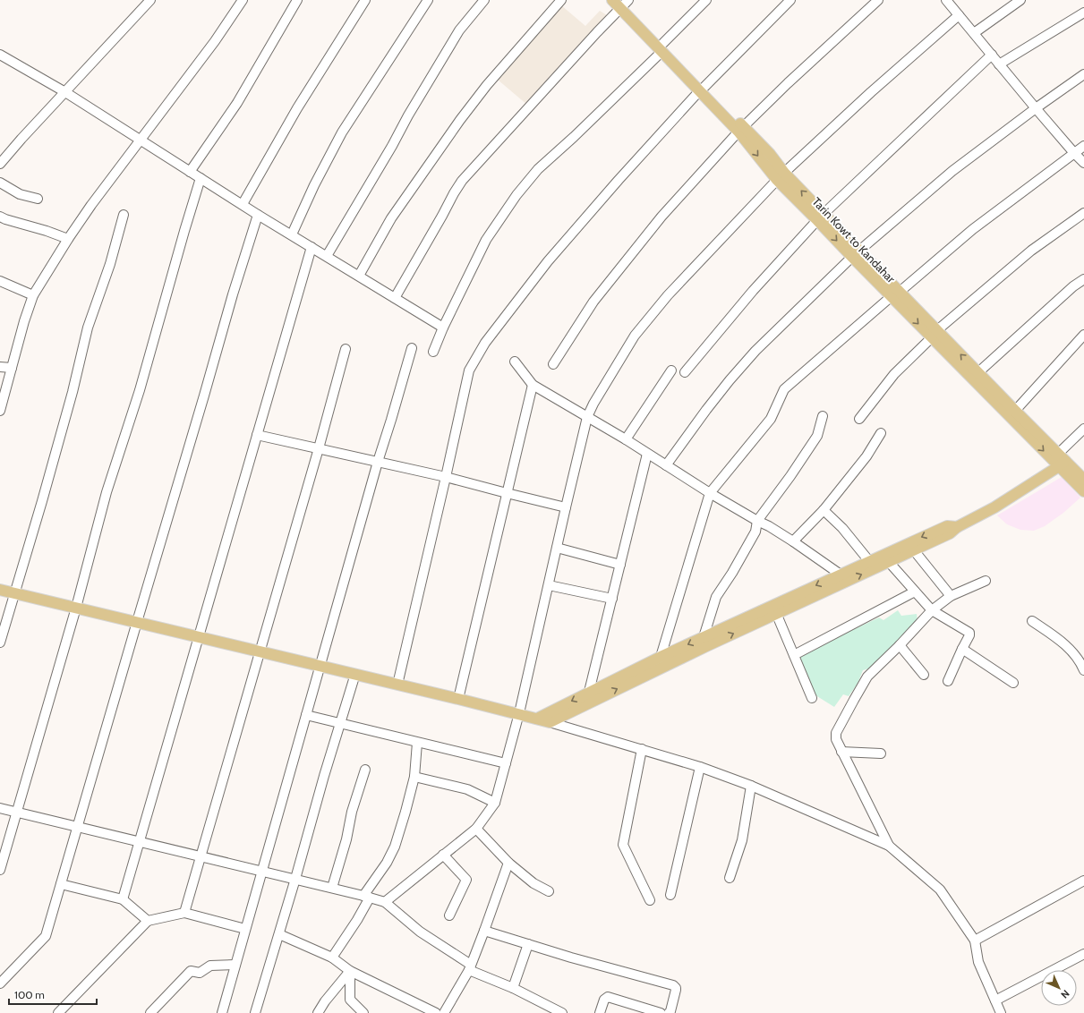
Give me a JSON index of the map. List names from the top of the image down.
{
  "streets": {
    "main road": ["Tarin Kowt to Kandahar"]
  },
  "scale_bar": "100 m",
  "north": "bottom right"
}
